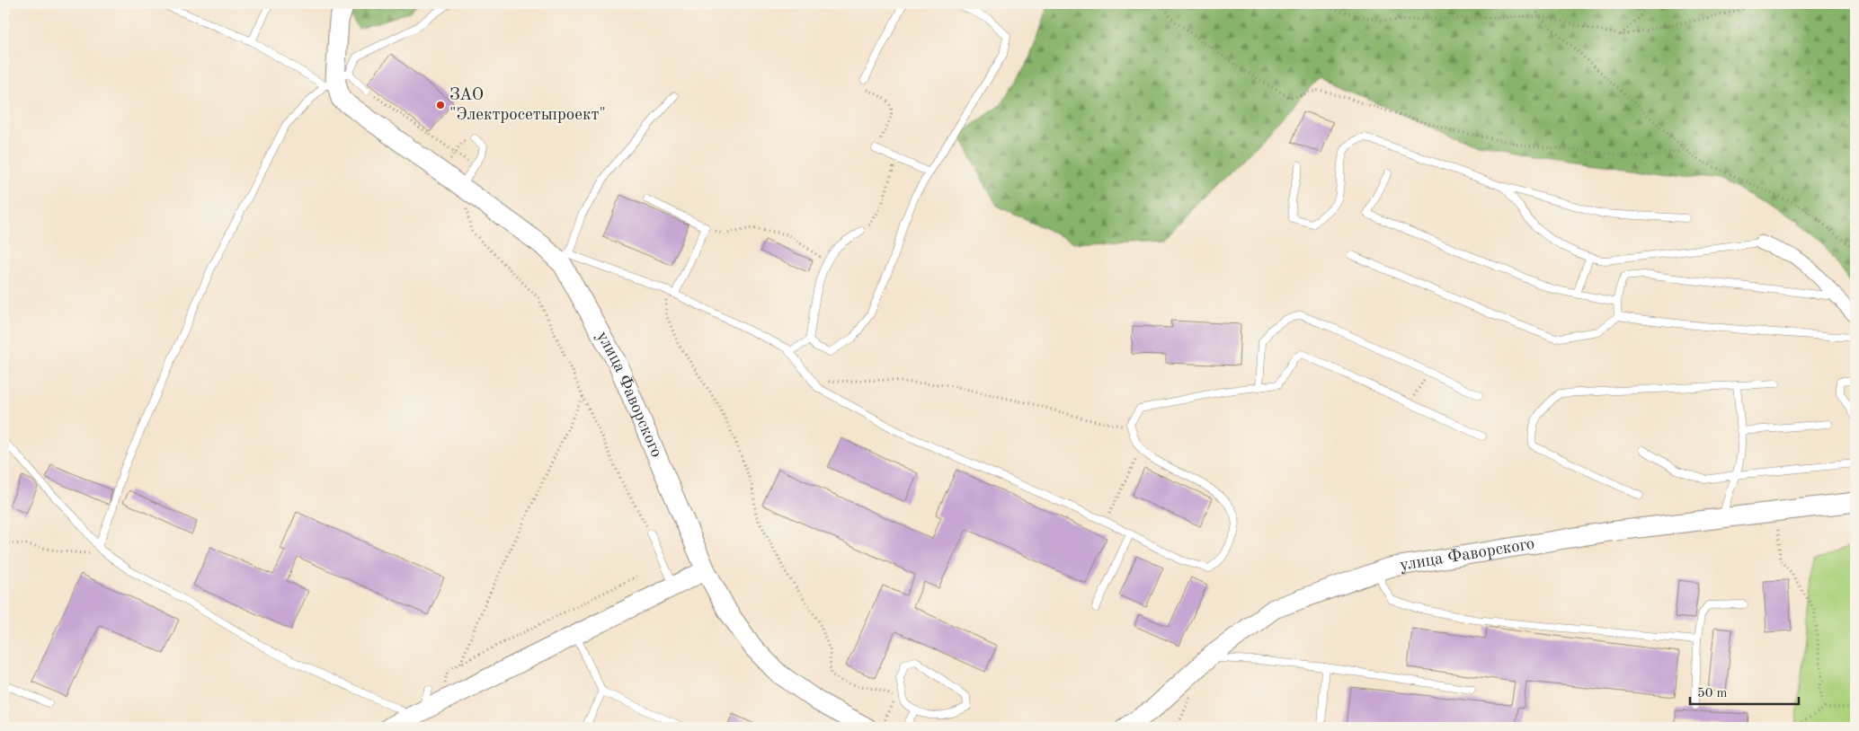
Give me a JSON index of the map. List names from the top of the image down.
{
  "streets": {
    "street": ["улица Фаворского"]
  },
  "places": ["ЗАО \"Электросетьпроект\""],
  "scale_bar": "50 m"
}
